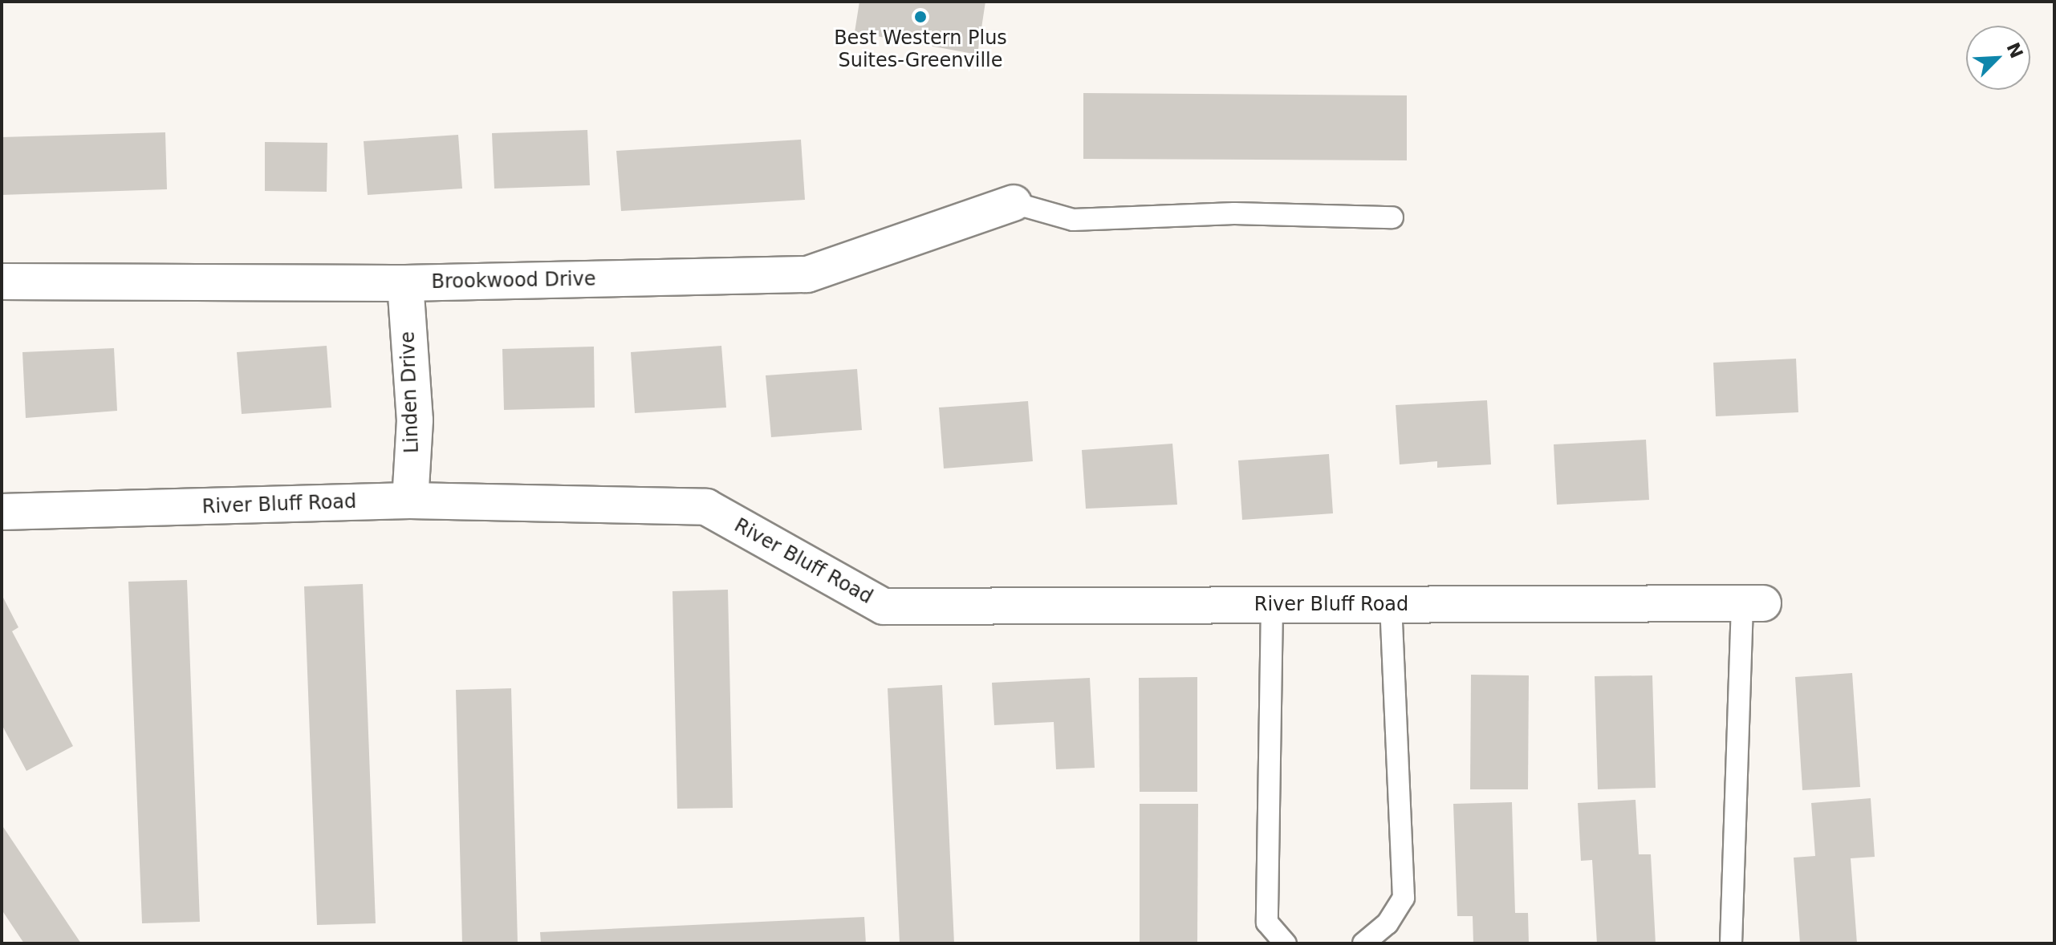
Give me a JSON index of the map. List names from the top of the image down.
{
  "streets": {
    "street": ["Brookwood Drive", "Linden Drive", "River Bluff Road"]
  },
  "crossings": [
    ["Brookwood Drive", "Linden Drive"],
    ["Linden Drive", "River Bluff Road"]
  ],
  "places": ["Best Western Plus Suites-Greenville"],
  "north": "top right"
}
